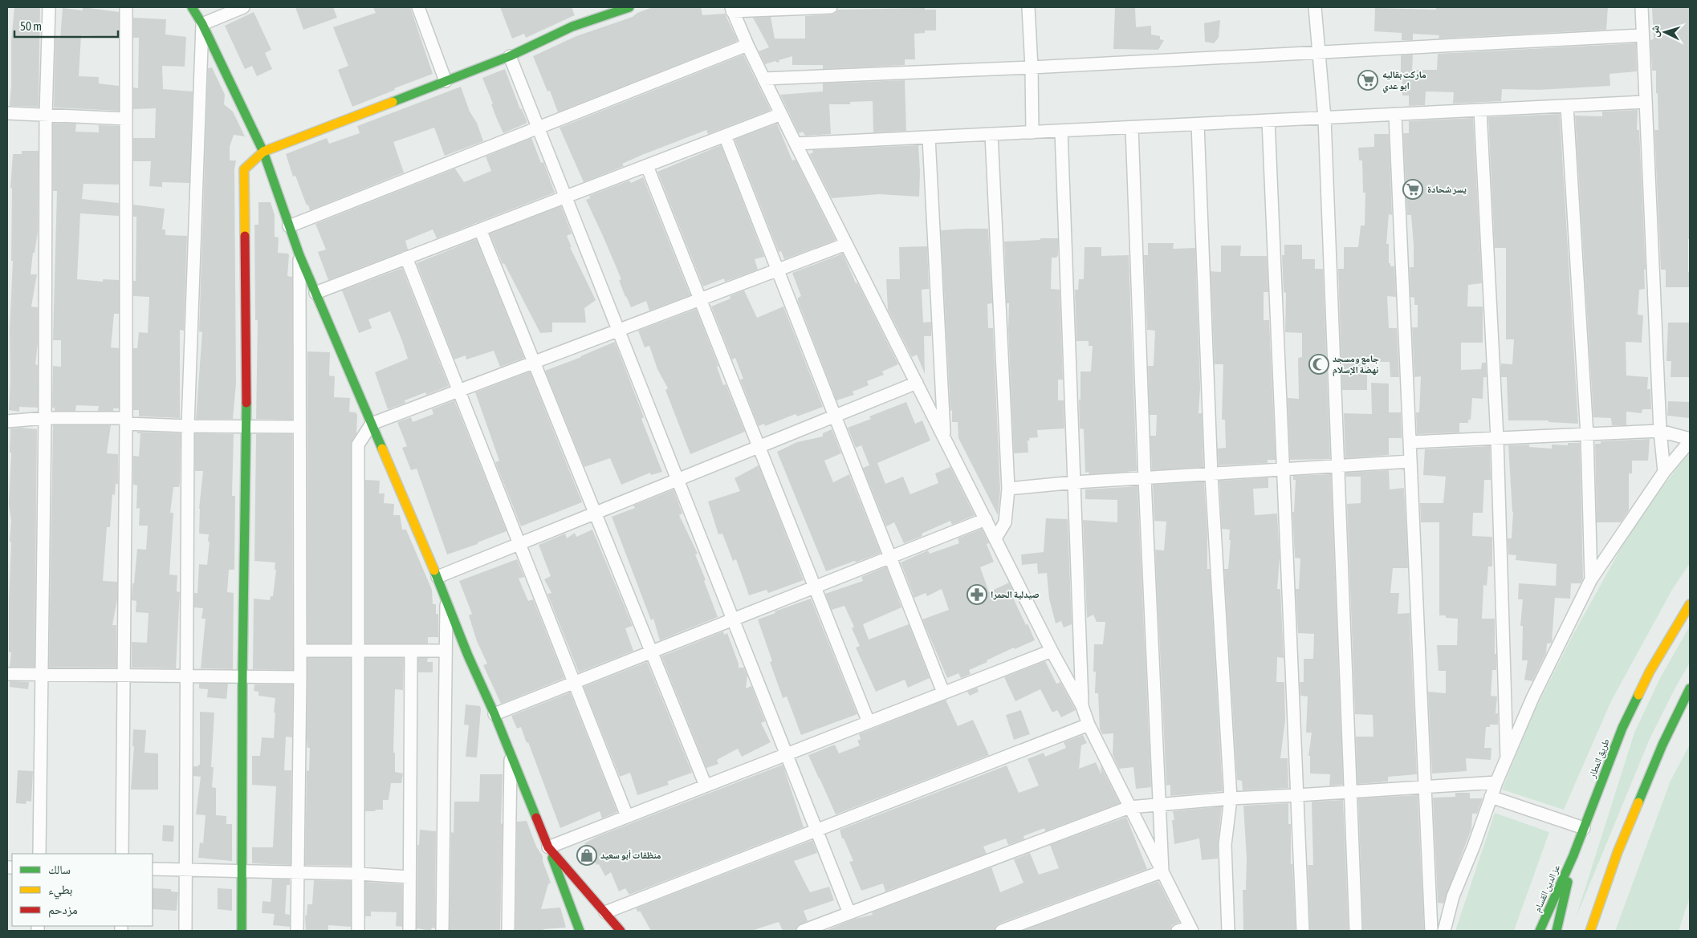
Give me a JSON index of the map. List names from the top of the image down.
{
  "streets": {
    "main road": ["طريق المطار", "عز الدين القسام"]
  },
  "crossings": [
    ["طريق المطار", "عز الدين القسام"]
  ],
  "places": {
    "supermarket": ["ماركت بقاليه ابو عدي", "يسر شحادة"],
    "mosque": ["جامع ومسجد نهضة الإسلام"],
    "pharmacy": ["صيدلية الحمرا"],
    "shop": ["منظفات أبو سعيد"]
  },
  "legend": ["سالك", "بطيء", "مزدحم"],
  "scale_bar": "50 m",
  "north": "left"
}
